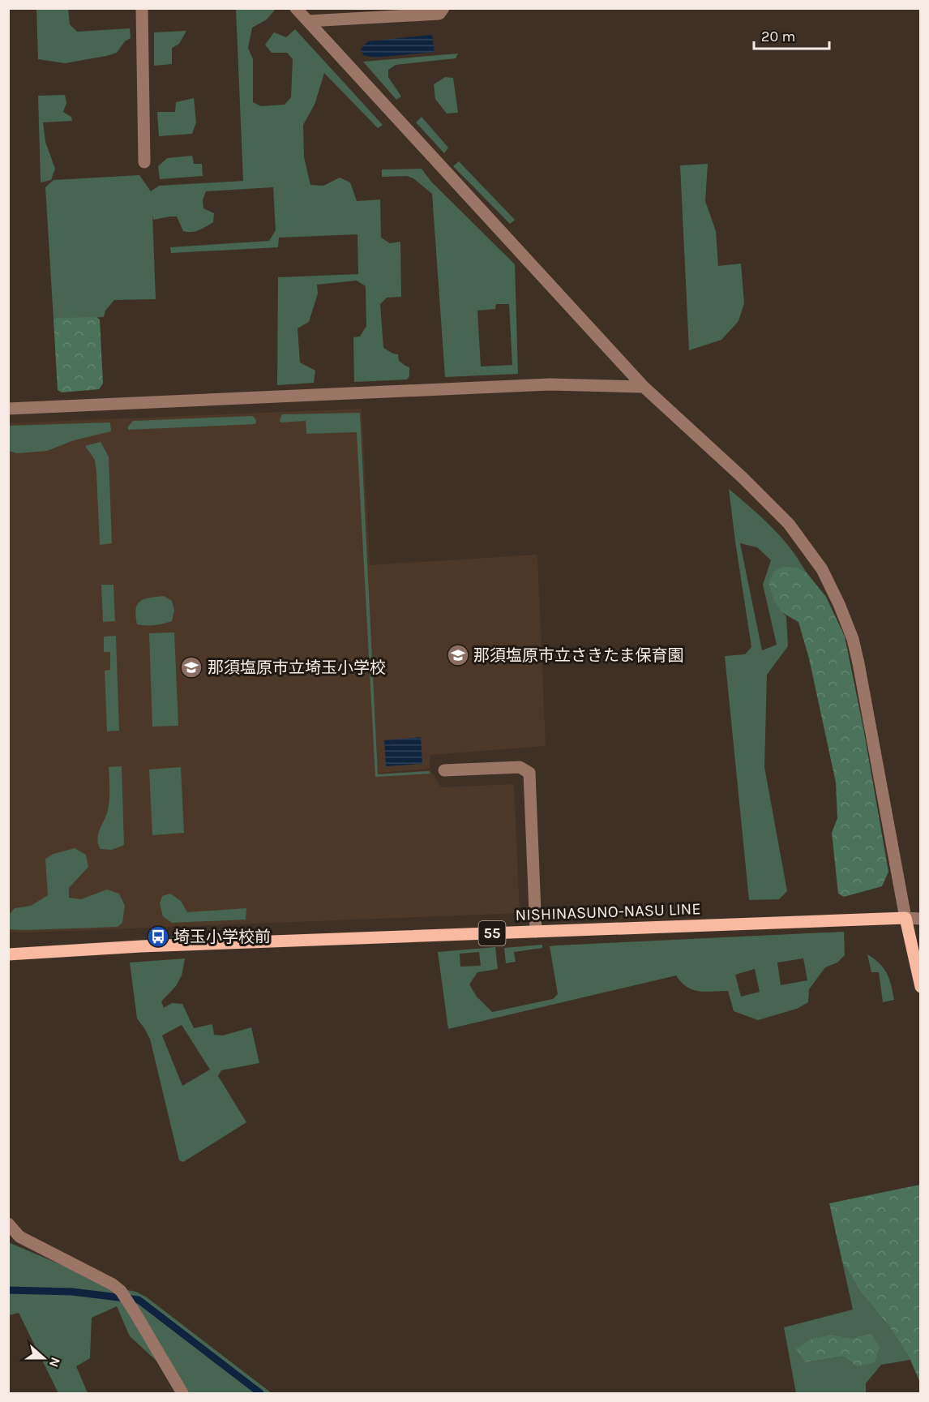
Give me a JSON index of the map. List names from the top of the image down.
{
  "streets": {
    "main road": ["NISHINASUNO-NASU LINE", "55"]
  },
  "places": {
    "school or university": ["那須塩原市立さきたま保育園", "那須塩原市立埼玉小学校"],
    "bus stop": ["埼玉小学校前"]
  },
  "scale_bar": "20 m",
  "north": "right"
}
